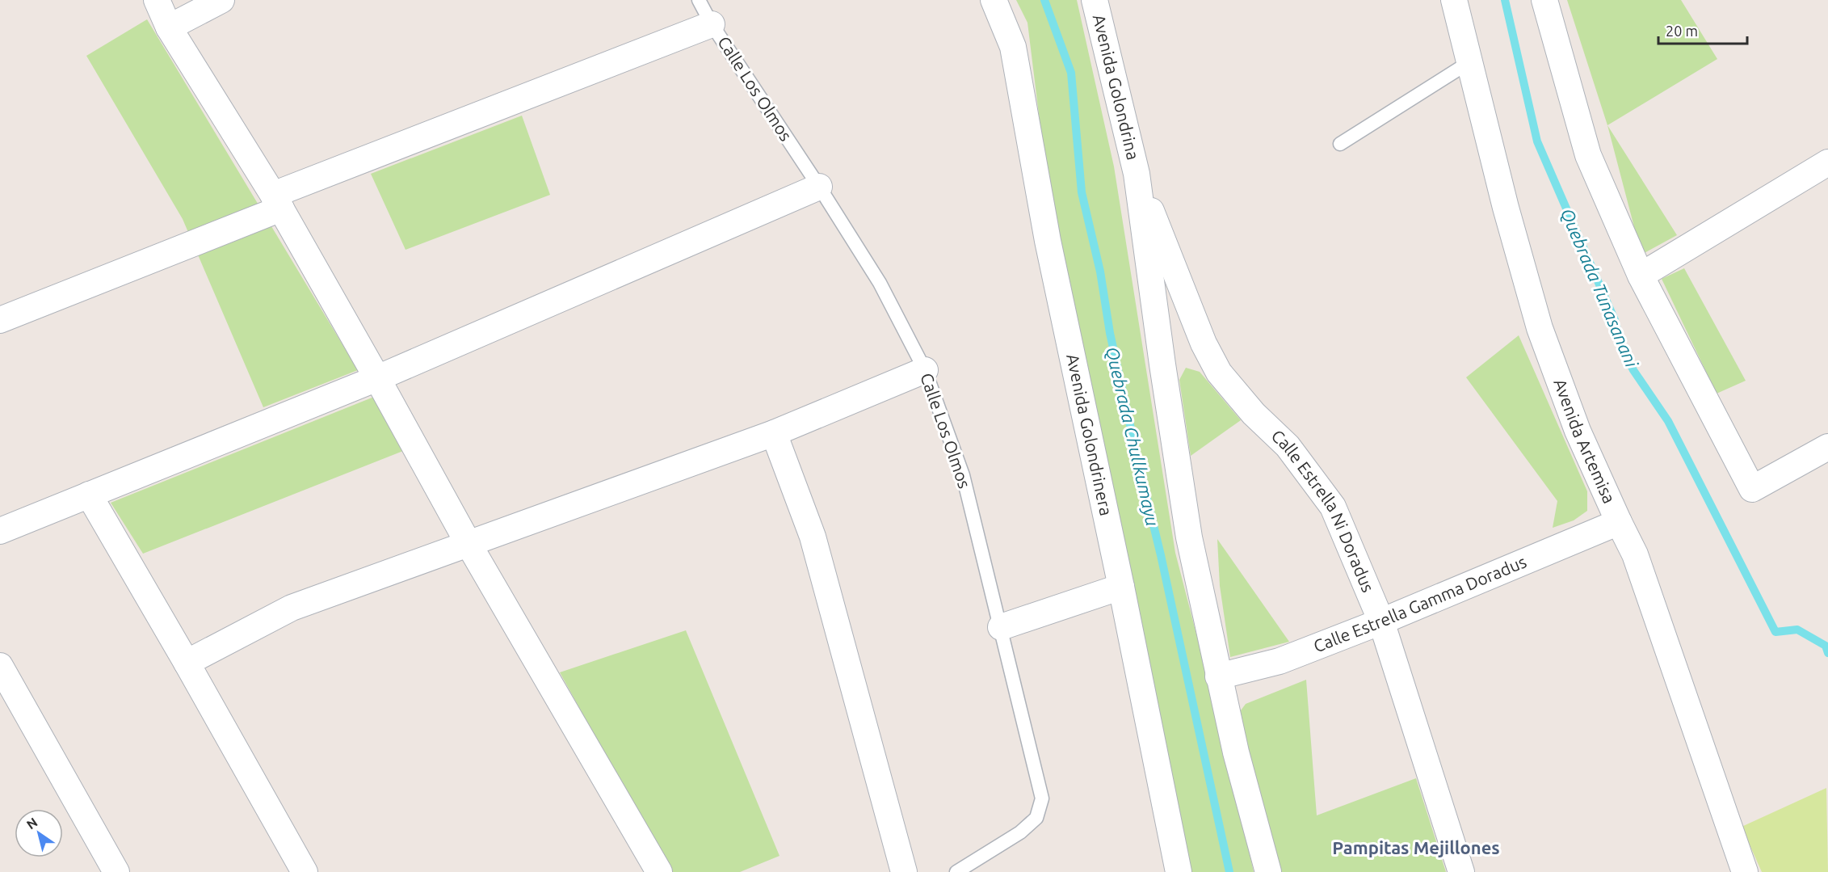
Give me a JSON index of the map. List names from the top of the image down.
{
  "streets": {
    "street": [
      "Avenida Golondrina",
      "Avenida Golondrinera",
      "Avenida Artemisa",
      "Calle Estrella Ni Doradus",
      "Calle Estrella Gamma Doradus"
    ],
    "lane": ["Calle Los Olmos"]
  },
  "crossings": [
    ["Avenida Golondrina", "Calle Estrella Ni Doradus"],
    ["Avenida Artemisa", "Calle Estrella Gamma Doradus"],
    ["Calle Estrella Ni Doradus", "Calle Estrella Gamma Doradus"]
  ],
  "districts": ["Pampitas Mejillones"],
  "water": ["Quebrada Tunasanani", "Quebrada Chullkumayu"],
  "scale_bar": "20 m",
  "north": "top left"
}
